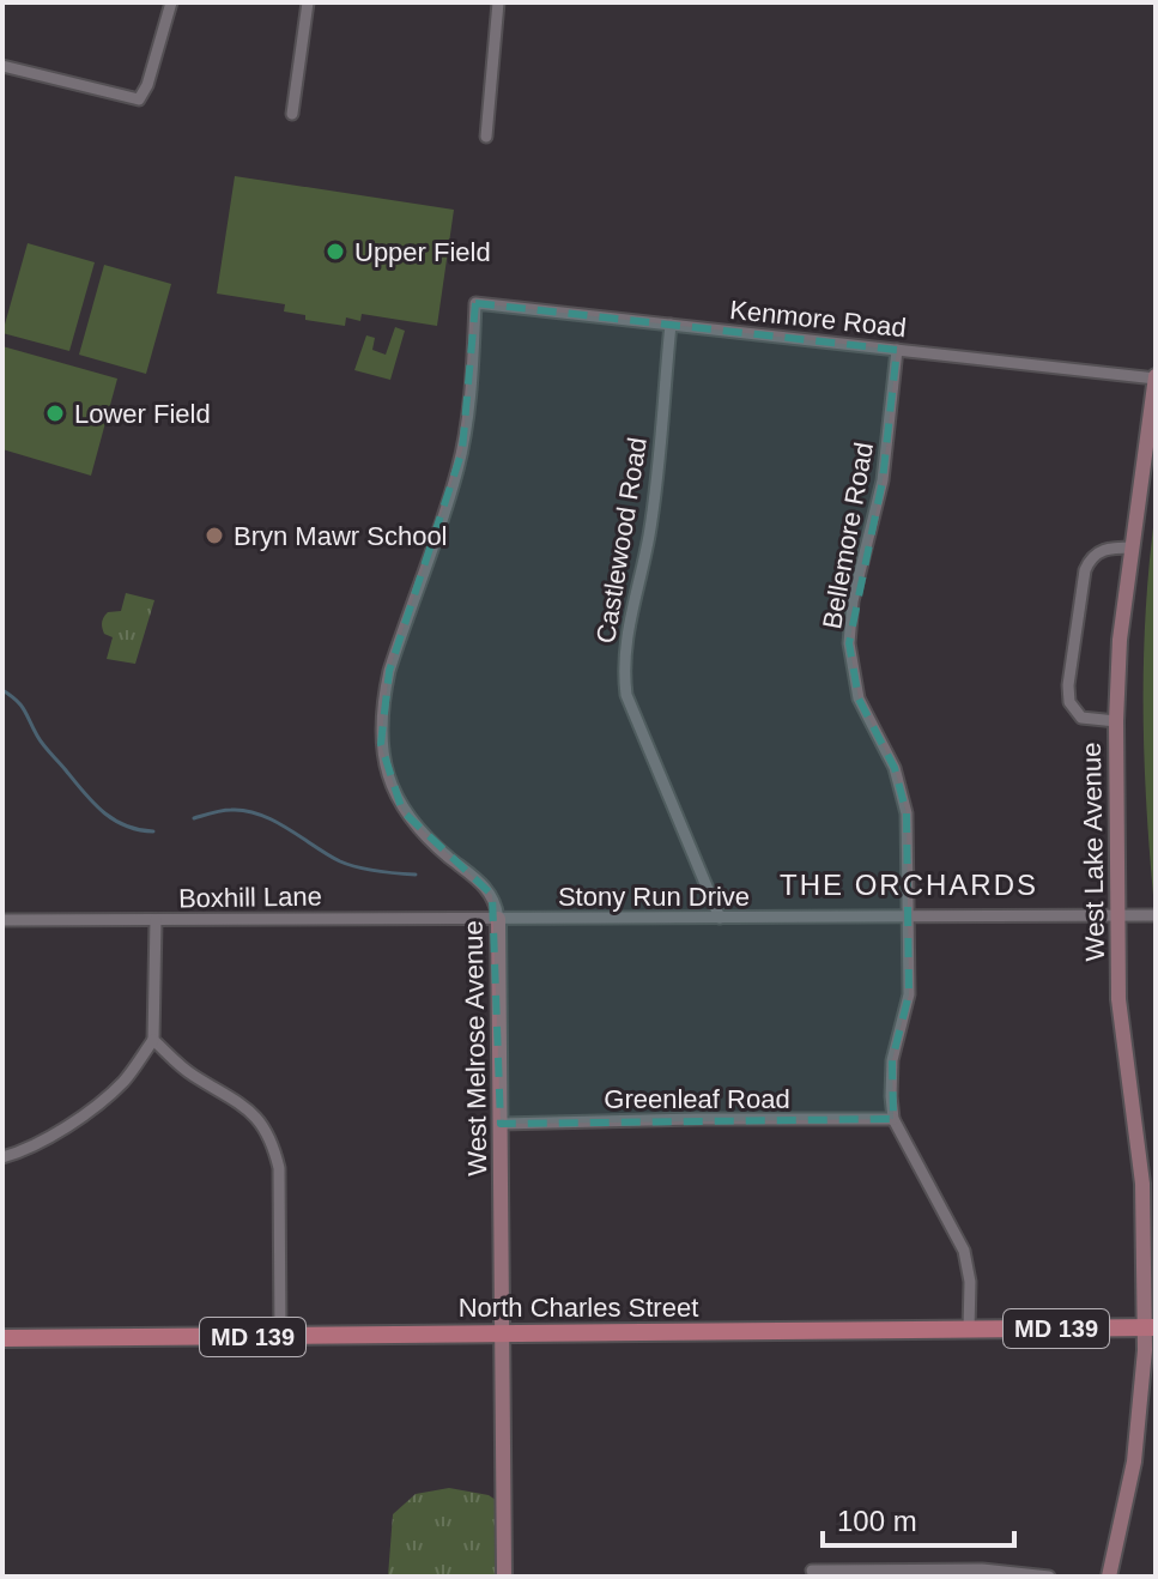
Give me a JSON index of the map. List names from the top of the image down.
{
  "streets": {
    "main road": ["North Charles Street", "MD 139"],
    "street": [
      "Kenmore Road",
      "Bellemore Road",
      "Castlewood Road",
      "West Lake Avenue",
      "Stony Run Drive",
      "Boxhill Lane",
      "West Melrose Avenue",
      "Greenleaf Road"
    ]
  },
  "crossings": [
    ["Kenmore Road", "Bellemore Road"],
    ["Kenmore Road", "Castlewood Road"],
    ["Kenmore Road", "West Lake Avenue"],
    ["Kenmore Road", "West Melrose Avenue"],
    ["Bellemore Road", "Stony Run Drive"],
    ["Bellemore Road", "Greenleaf Road"],
    ["Bellemore Road", "North Charles Street"],
    ["Castlewood Road", "Stony Run Drive"],
    ["West Lake Avenue", "Stony Run Drive"],
    ["West Lake Avenue", "North Charles Street"],
    ["Stony Run Drive", "Boxhill Lane"],
    ["Stony Run Drive", "West Melrose Avenue"],
    ["Boxhill Lane", "West Melrose Avenue"],
    ["West Melrose Avenue", "Greenleaf Road"],
    ["West Melrose Avenue", "North Charles Street"]
  ],
  "districts": ["THE ORCHARDS"],
  "places": ["Upper Field", "Lower Field", "Bryn Mawr School"],
  "scale_bar": "100 m"
}
